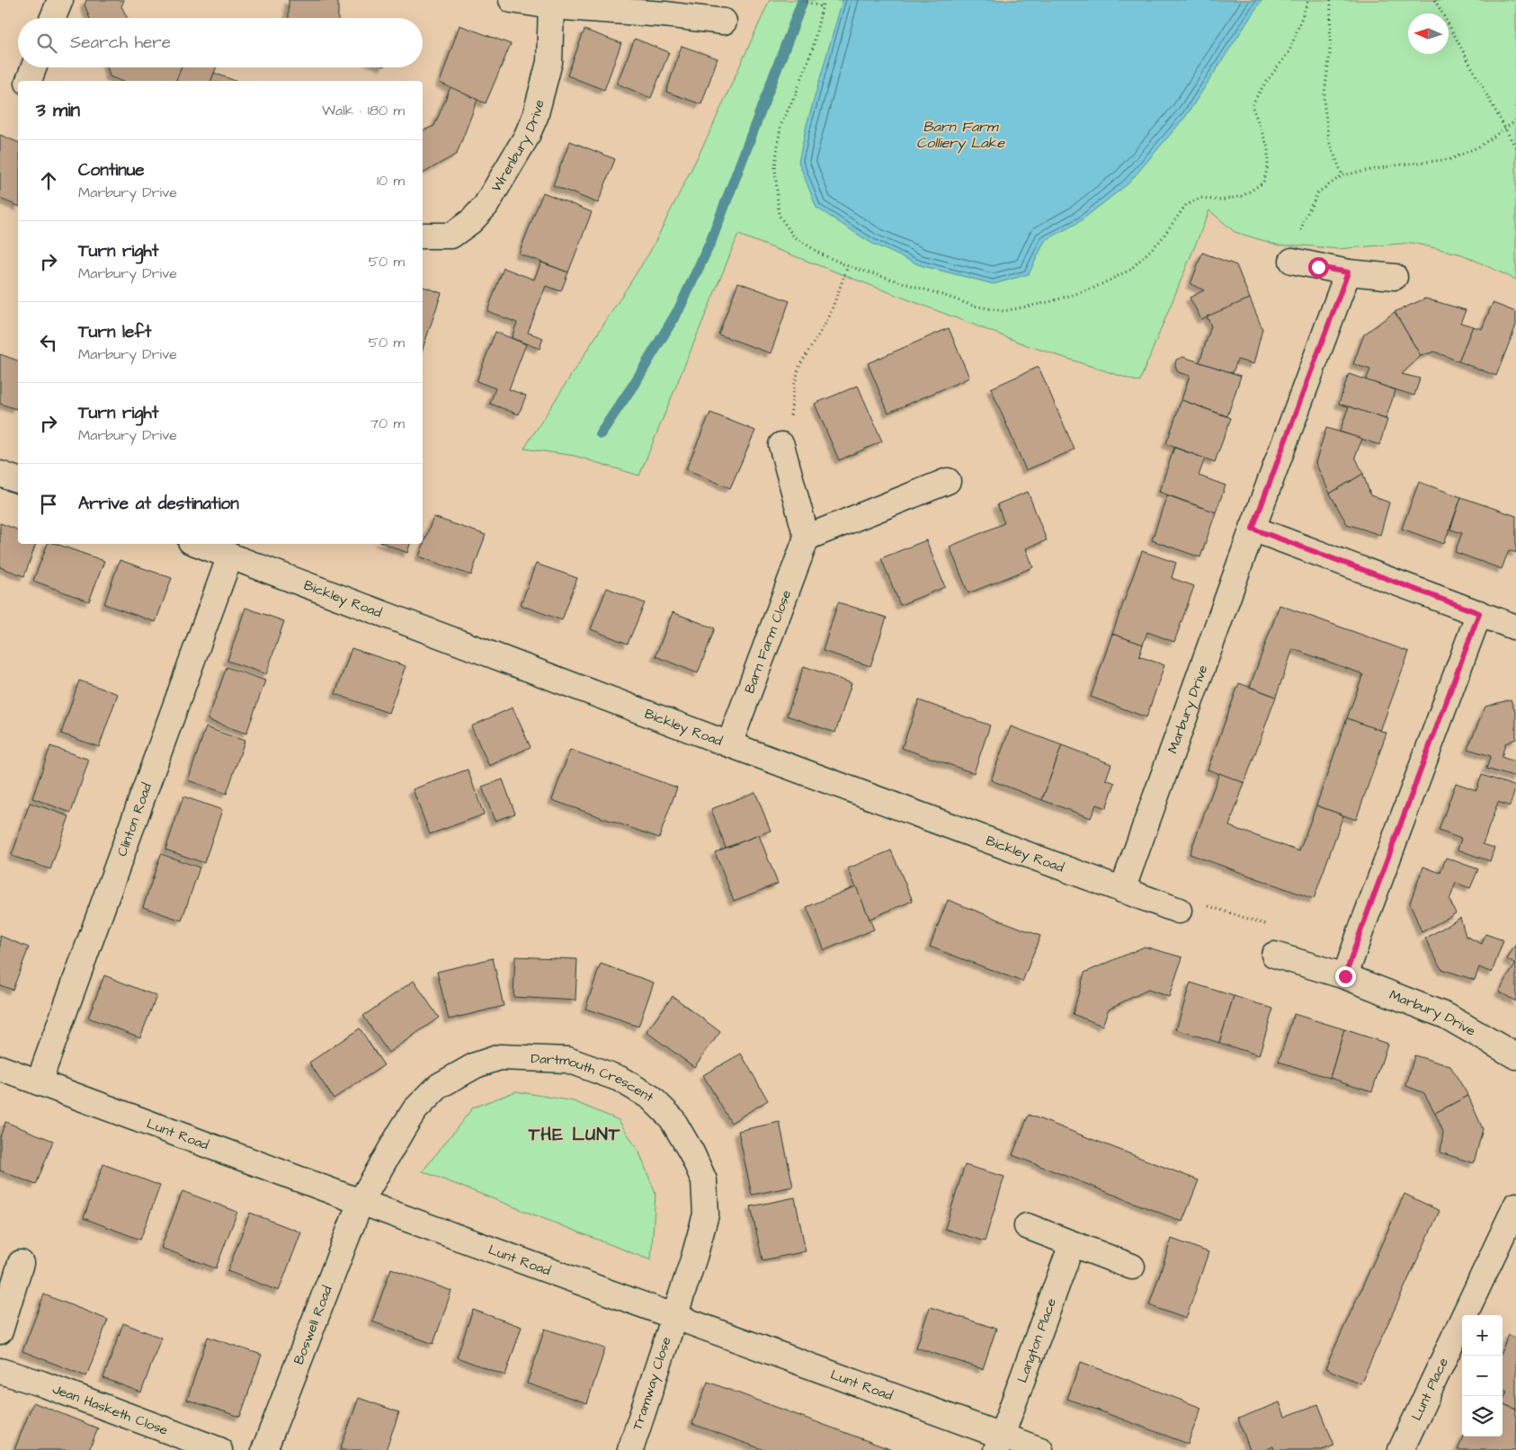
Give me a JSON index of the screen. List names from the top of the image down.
{
  "streets": {
    "street": [
      "Wrenbury Drive",
      "Bickley Road",
      "Barn Farm Close",
      "Marbury Drive",
      "Clinton Road",
      "Dartmouth Crescent",
      "Lunt Road",
      "Boswell Road",
      "Langton Place",
      "Tramway Close",
      "Lunt Place",
      "Jean Hasketh Close"
    ]
  },
  "crossings": [
    ["Bickley Road", "Barn Farm Close"],
    ["Bickley Road", "Marbury Drive"],
    ["Bickley Road", "Clinton Road"],
    ["Clinton Road", "Lunt Road"],
    ["Dartmouth Crescent", "Lunt Road"],
    ["Dartmouth Crescent", "Boswell Road"],
    ["Dartmouth Crescent", "Tramway Close"],
    ["Lunt Road", "Boswell Road"],
    ["Lunt Road", "Langton Place"],
    ["Lunt Road", "Tramway Close"]
  ],
  "districts": ["THE LUNT"],
  "water": ["Barn Farm Colliery Lake"],
  "north": "left",
  "page": {
    "search": "Search here",
    "heading": ["3 min", "Walk · 180 m"],
    "list": [
      ["Continue", "Marbury Drive", "10 m"],
      ["Turn right", "Marbury Drive", "50 m"],
      ["Turn left", "Marbury Drive", "50 m"],
      ["Turn right", "Marbury Drive", "70 m"],
      "Arrive at destination"
    ],
    "map_buttons": ["+", "−"]
  }
}
